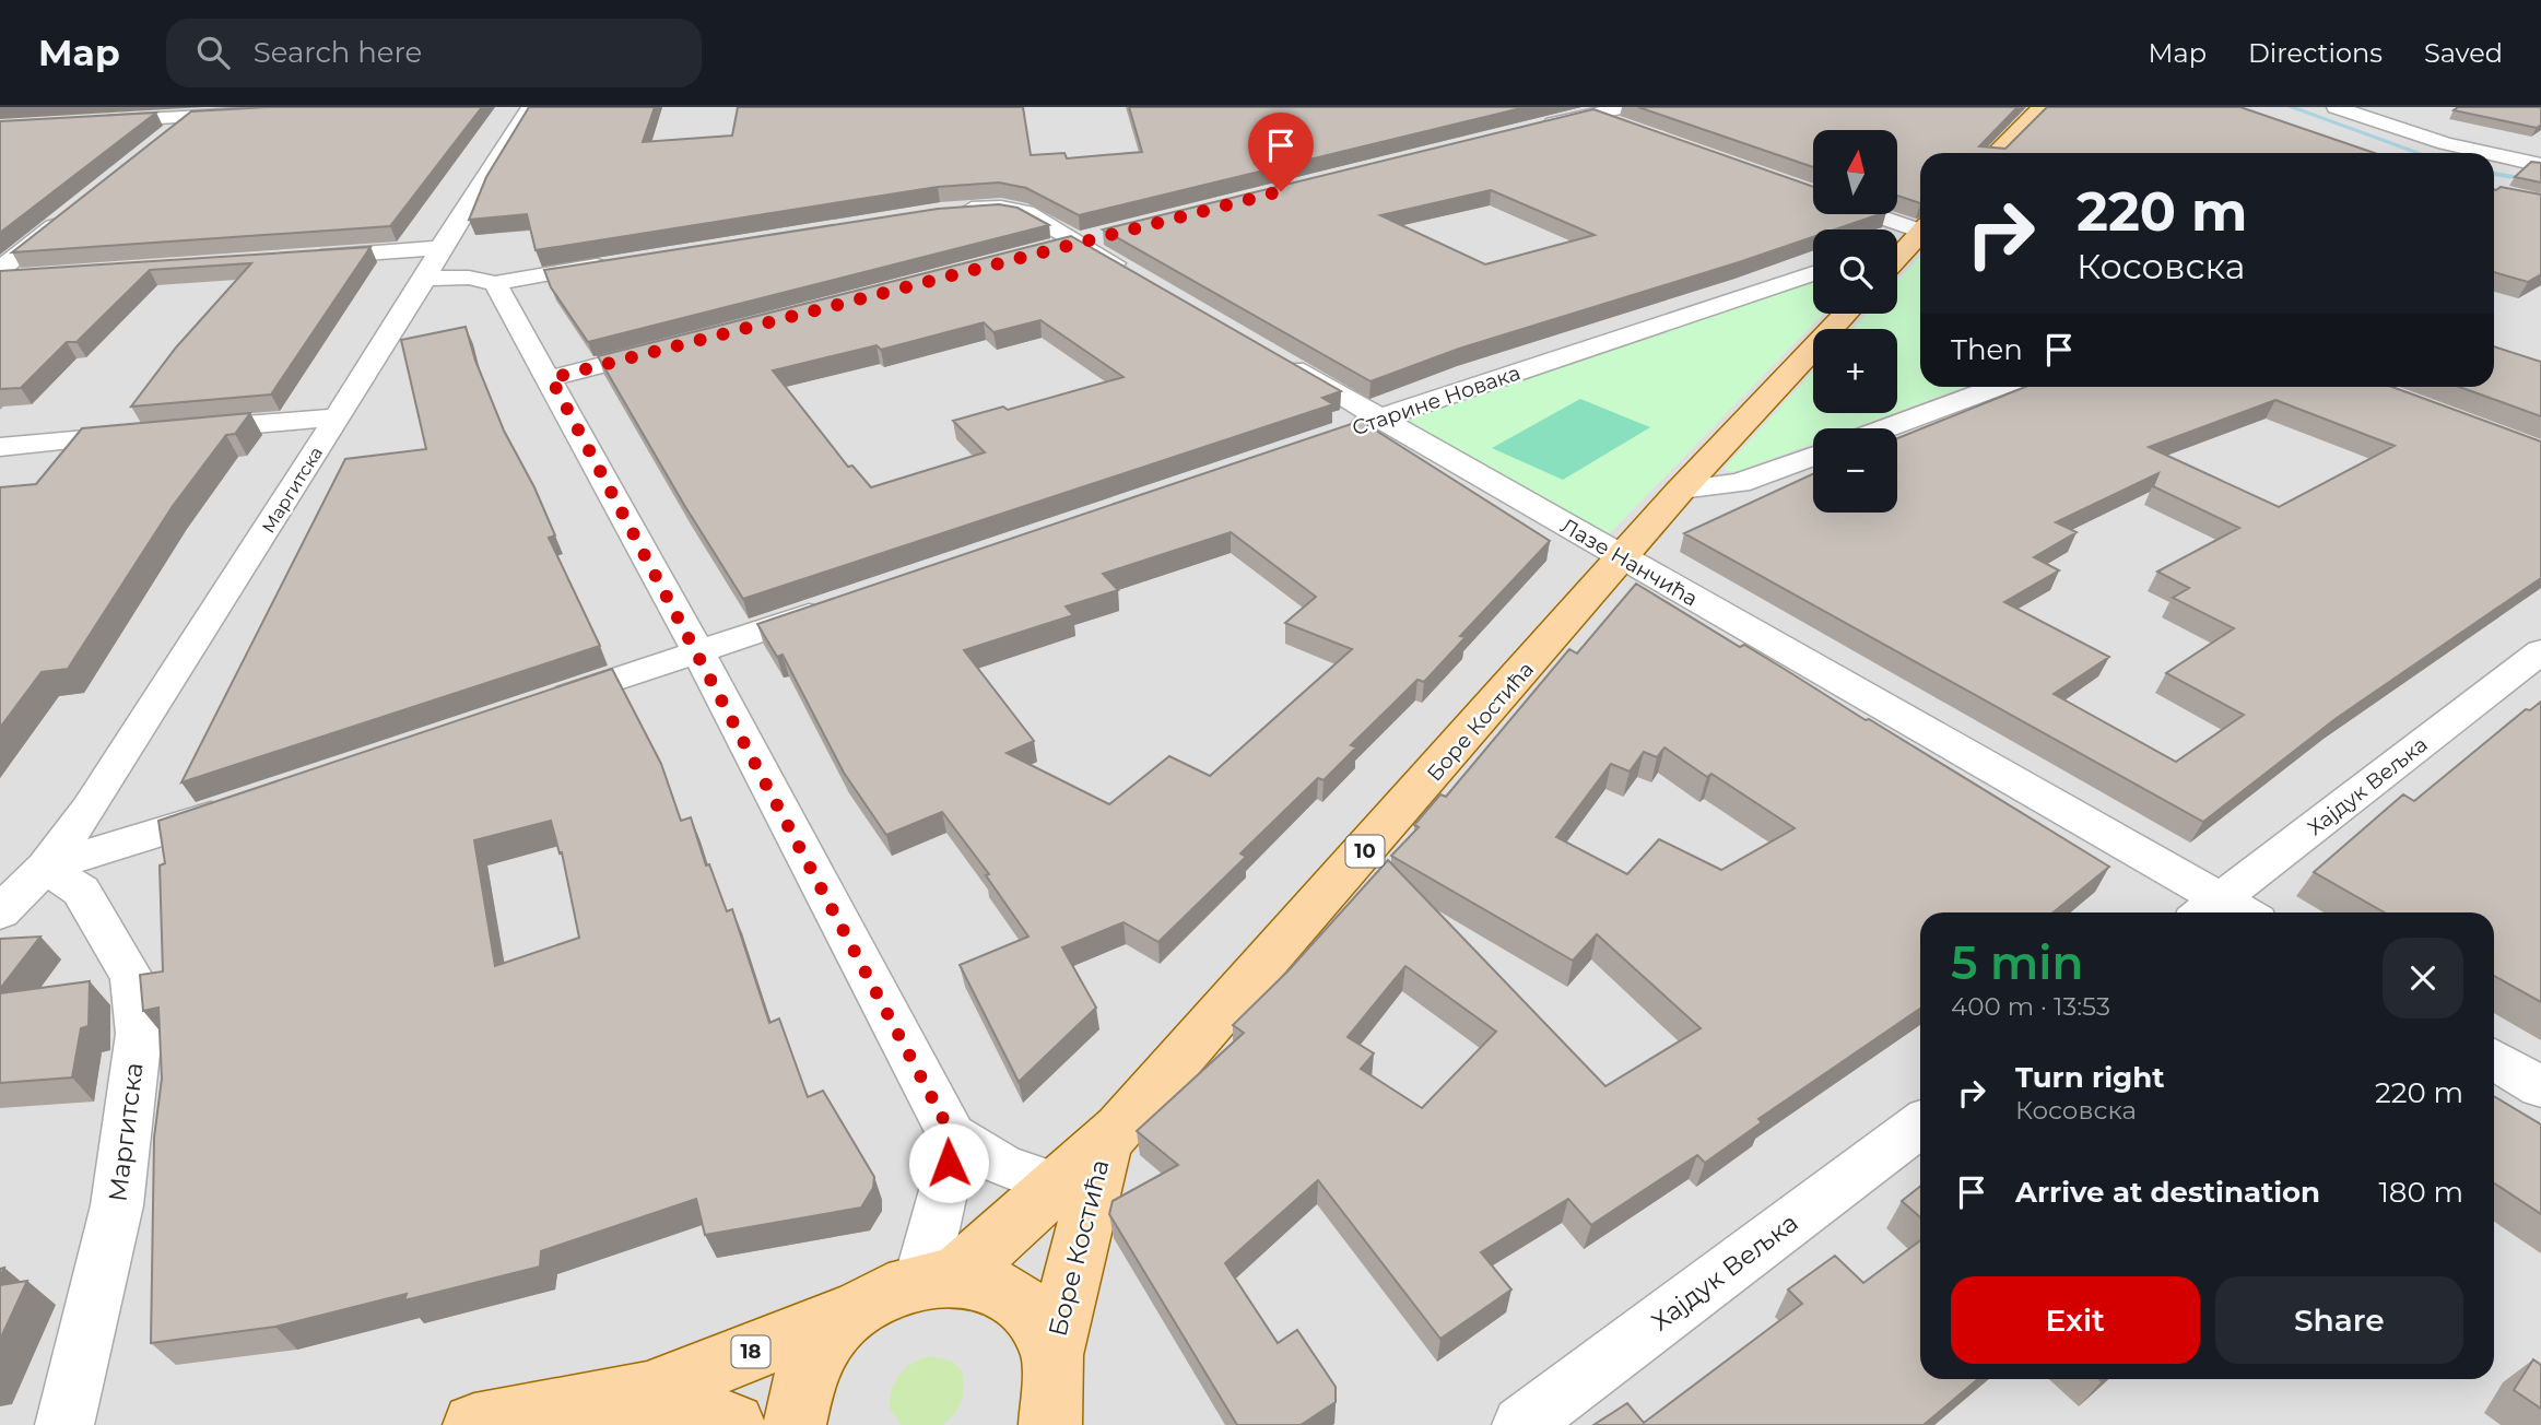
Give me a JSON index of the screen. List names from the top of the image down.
{
  "streets": {
    "main road": ["Боре Костића", "10", "18"],
    "street": [
      "Старине Новака",
      "Маргитска",
      "Лазе Нанчића",
      "Хајдук Вељка"
    ]
  },
  "crossings": [
    ["Старине Новака", "Лазе Нанчића"],
    ["Лазе Нанчића", "Боре Костића"],
    ["Лазе Нанчића", "Хајдук Вељка"]
  ],
  "north": "top",
  "page": {
    "header": "Map",
    "search": "Search here",
    "nav": ["Map", "Directions", "Saved"],
    "map_buttons": ["+", "−"],
    "turn": ["220 m", "Косовска"],
    "then": "Then",
    "heading": ["5 min", "400 m · 13:53"],
    "list": [
      {
        "name": "Turn right",
        "note": "Косовска",
        "value": "220 m"
      },
      {
        "name": "Arrive at destination",
        "value": "180 m"
      }
    ],
    "buttons": ["Exit", "Share"]
  }
}
